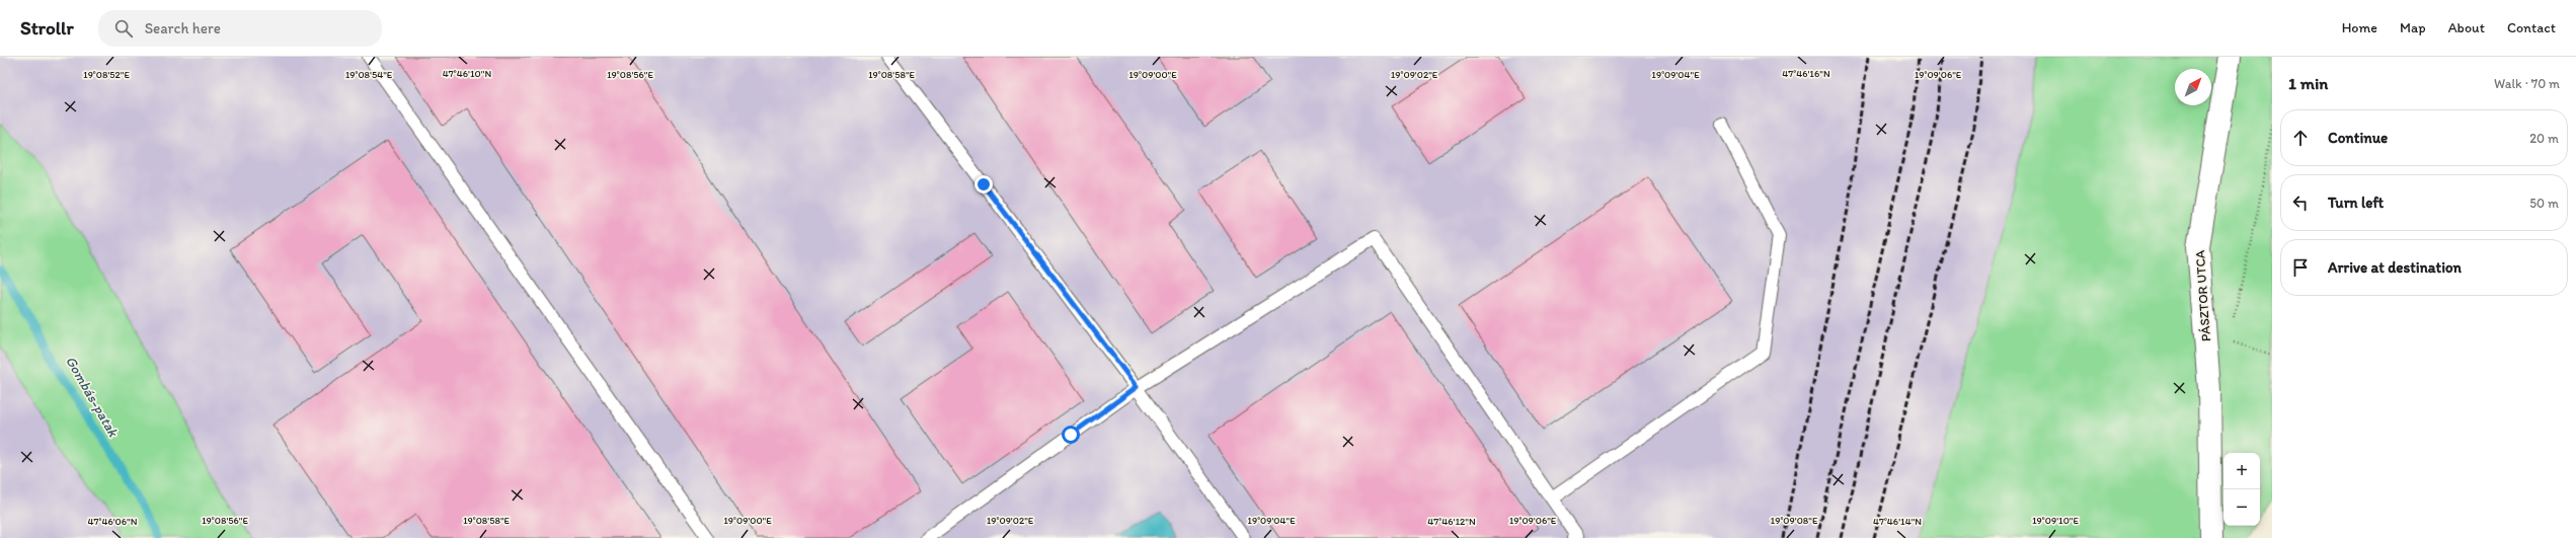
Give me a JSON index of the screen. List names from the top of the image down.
{
  "streets": {
    "street": ["PÁSZTOR UTCA"]
  },
  "water": ["Gombás-patak"],
  "north": "top right",
  "page": {
    "header": "Strollr",
    "search": "Search here",
    "nav": [
      "Home",
      "Map",
      "About",
      "Contact"
    ],
    "heading": ["1 min", "Walk · 70 m"],
    "list": [
      ["Continue", "20 m"],
      ["Turn left", "50 m"],
      "Arrive at destination"
    ],
    "map_buttons": ["+", "−"]
  },
  "coordinates": [
    "47°46'10\"N",
    "47°46'16\"N",
    "19°08'54\"E",
    "19°08'56\"E",
    "19°08'58\"E",
    "19°09'00\"E",
    "19°09'02\"E",
    "19°09'04\"E",
    "19°09'06\"E",
    "19°08'52\"E",
    "19°09'08\"E",
    "19°09'10\"E",
    "47°46'06\"N",
    "47°46'12\"N",
    "47°46'14\"N"
  ]
}
